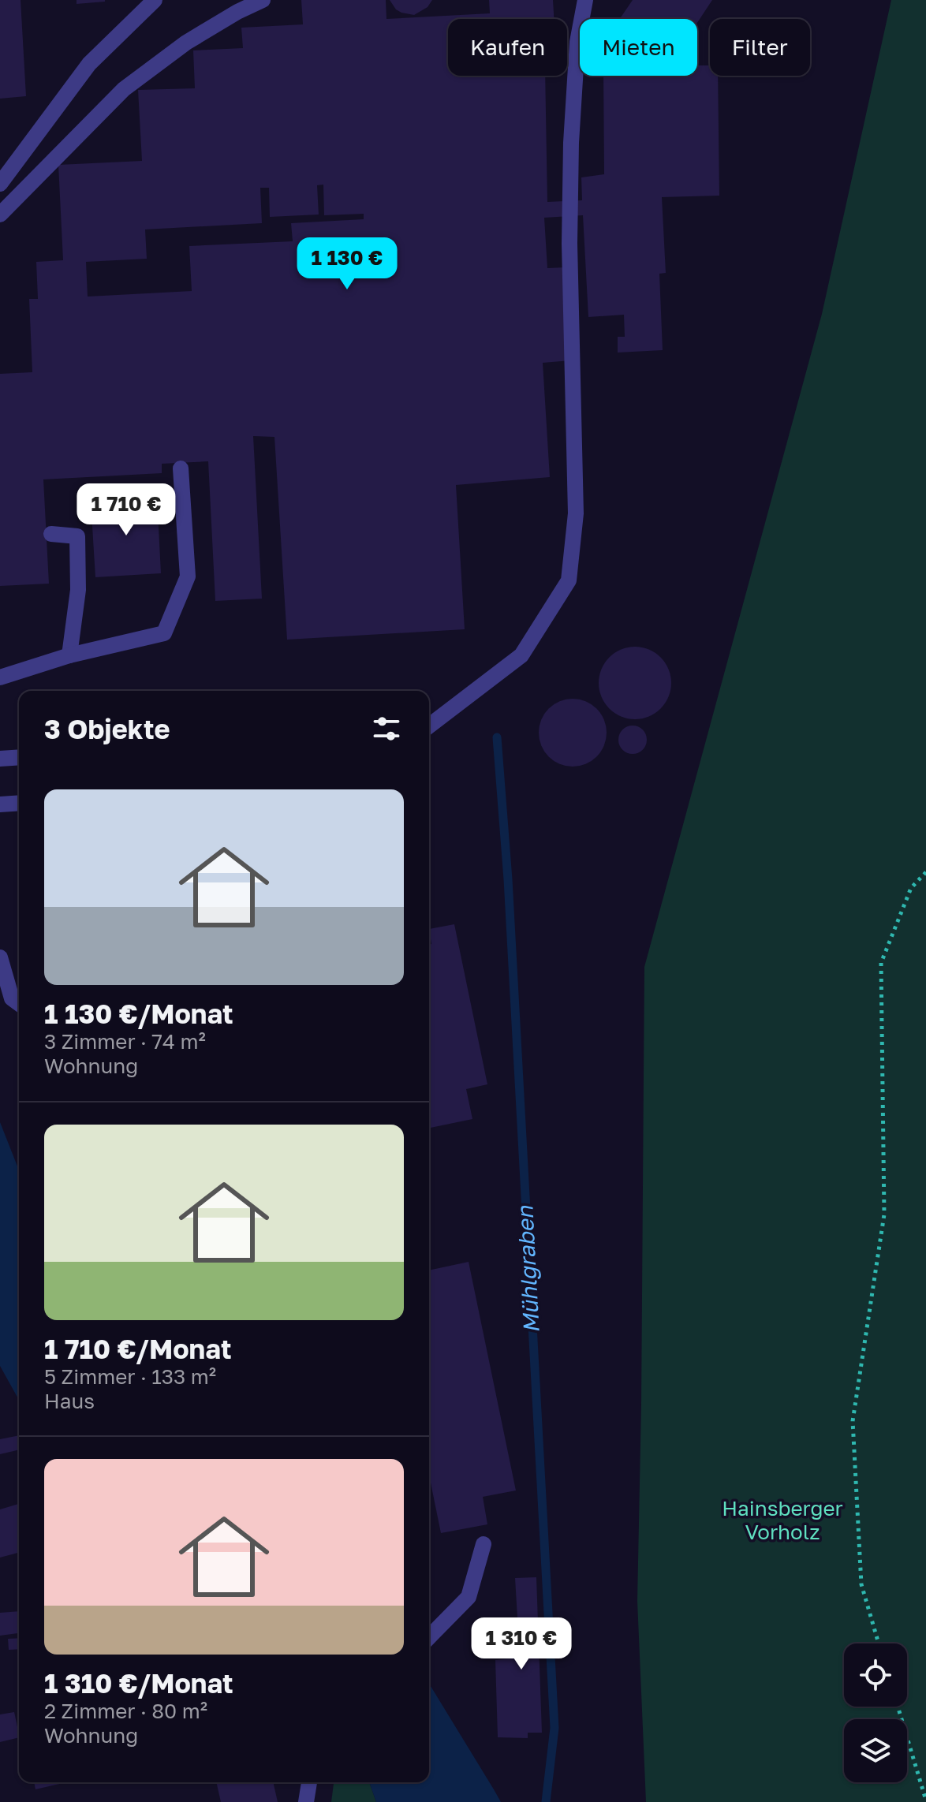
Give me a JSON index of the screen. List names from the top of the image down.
{
  "water": ["Mühlgraben"],
  "parks": ["Hainsberger Vorholz"],
  "page": {
    "chip": ["Kaufen", "Mieten", "Filter"],
    "price": ["1 130 €", "1 710 €", "1 310 €"],
    "heading": "3 Objekte",
    "list": [
      {
        "name": "1 130 €/Monat",
        "note": "3 Zimmer · 74 m² · Wohnung"
      },
      {
        "name": "1 710 €/Monat",
        "note": "5 Zimmer · 133 m² · Haus"
      },
      {
        "name": "1 310 €/Monat",
        "note": "2 Zimmer · 80 m² · Wohnung"
      }
    ]
  }
}
